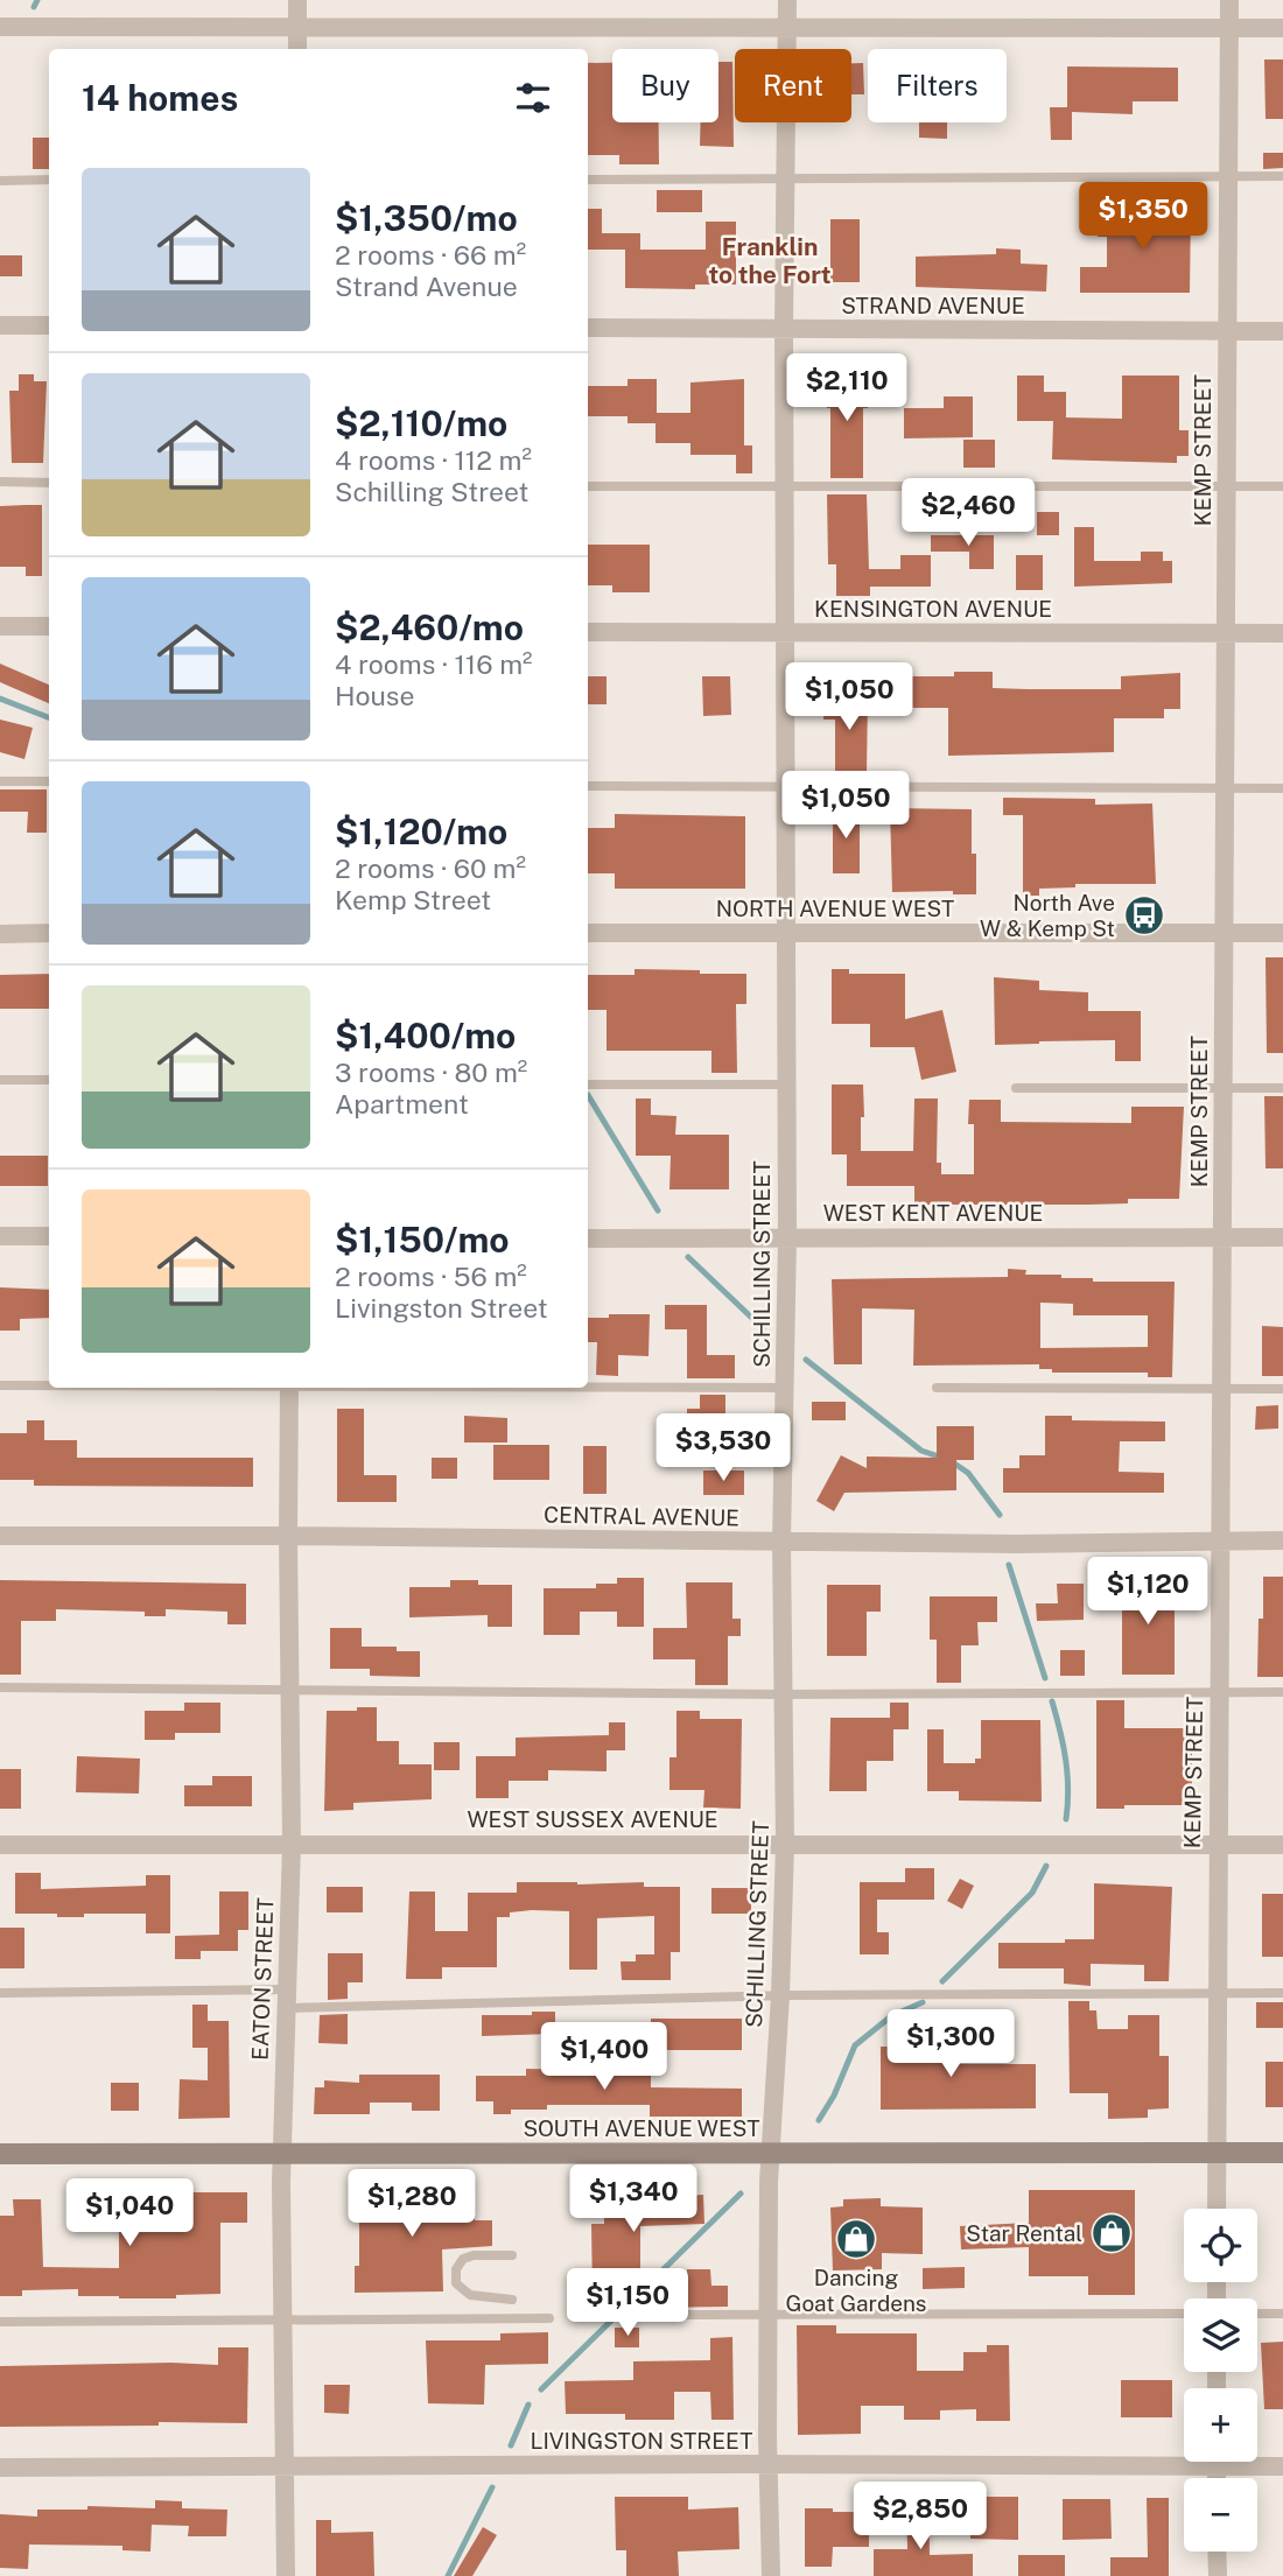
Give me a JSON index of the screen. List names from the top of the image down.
{
  "streets": {
    "street": [
      "STRAND AVENUE",
      "KEMP STREET",
      "KENSINGTON AVENUE",
      "NORTH AVENUE WEST",
      "WEST KENT AVENUE",
      "SCHILLING STREET",
      "CENTRAL AVENUE",
      "WEST SUSSEX AVENUE",
      "EATON STREET",
      "SOUTH AVENUE WEST",
      "LIVINGSTON STREET"
    ]
  },
  "crossings": [
    ["STRAND AVENUE", "KEMP STREET"],
    ["STRAND AVENUE", "SCHILLING STREET"],
    ["KEMP STREET", "KENSINGTON AVENUE"],
    ["KEMP STREET", "NORTH AVENUE WEST"],
    ["KEMP STREET", "WEST KENT AVENUE"],
    ["KEMP STREET", "CENTRAL AVENUE"],
    ["KEMP STREET", "WEST SUSSEX AVENUE"],
    ["KEMP STREET", "SOUTH AVENUE WEST"],
    ["KENSINGTON AVENUE", "SCHILLING STREET"],
    ["NORTH AVENUE WEST", "SCHILLING STREET"],
    ["WEST KENT AVENUE", "SCHILLING STREET"],
    ["SCHILLING STREET", "CENTRAL AVENUE"],
    ["SCHILLING STREET", "WEST SUSSEX AVENUE"],
    ["SCHILLING STREET", "SOUTH AVENUE WEST"],
    ["SCHILLING STREET", "LIVINGSTON STREET"],
    ["CENTRAL AVENUE", "EATON STREET"],
    ["WEST SUSSEX AVENUE", "EATON STREET"],
    ["EATON STREET", "SOUTH AVENUE WEST"],
    ["EATON STREET", "LIVINGSTON STREET"]
  ],
  "districts": ["Franklin to the Fort"],
  "places": {
    "bus stop": ["North Ave W & Kemp St"],
    "shop": ["Star Rental", "Dancing Goat Gardens"]
  },
  "page": {
    "chip": ["Buy", "Rent", "Filters"],
    "heading": "14 homes",
    "list": [
      {
        "name": "$1,350/mo",
        "note": "2 rooms · 66 m² · Strand Avenue"
      },
      {
        "name": "$2,110/mo",
        "note": "4 rooms · 112 m² · Schilling Street"
      },
      {
        "name": "$2,460/mo",
        "note": "4 rooms · 116 m² · House"
      },
      {
        "name": "$1,120/mo",
        "note": "2 rooms · 60 m² · Kemp Street"
      },
      {
        "name": "$1,400/mo",
        "note": "3 rooms · 80 m² · Apartment"
      },
      {
        "name": "$1,150/mo",
        "note": "2 rooms · 56 m² · Livingston Street"
      }
    ],
    "price": [
      "$1,350",
      "$2,110",
      "$2,460",
      "$1,050",
      "$1,050",
      "$3,530",
      "$1,120",
      "$1,300",
      "$1,400",
      "$1,340",
      "$1,280",
      "$1,040",
      "$1,150",
      "$2,850"
    ],
    "map_buttons": ["+", "−"]
  }
}
